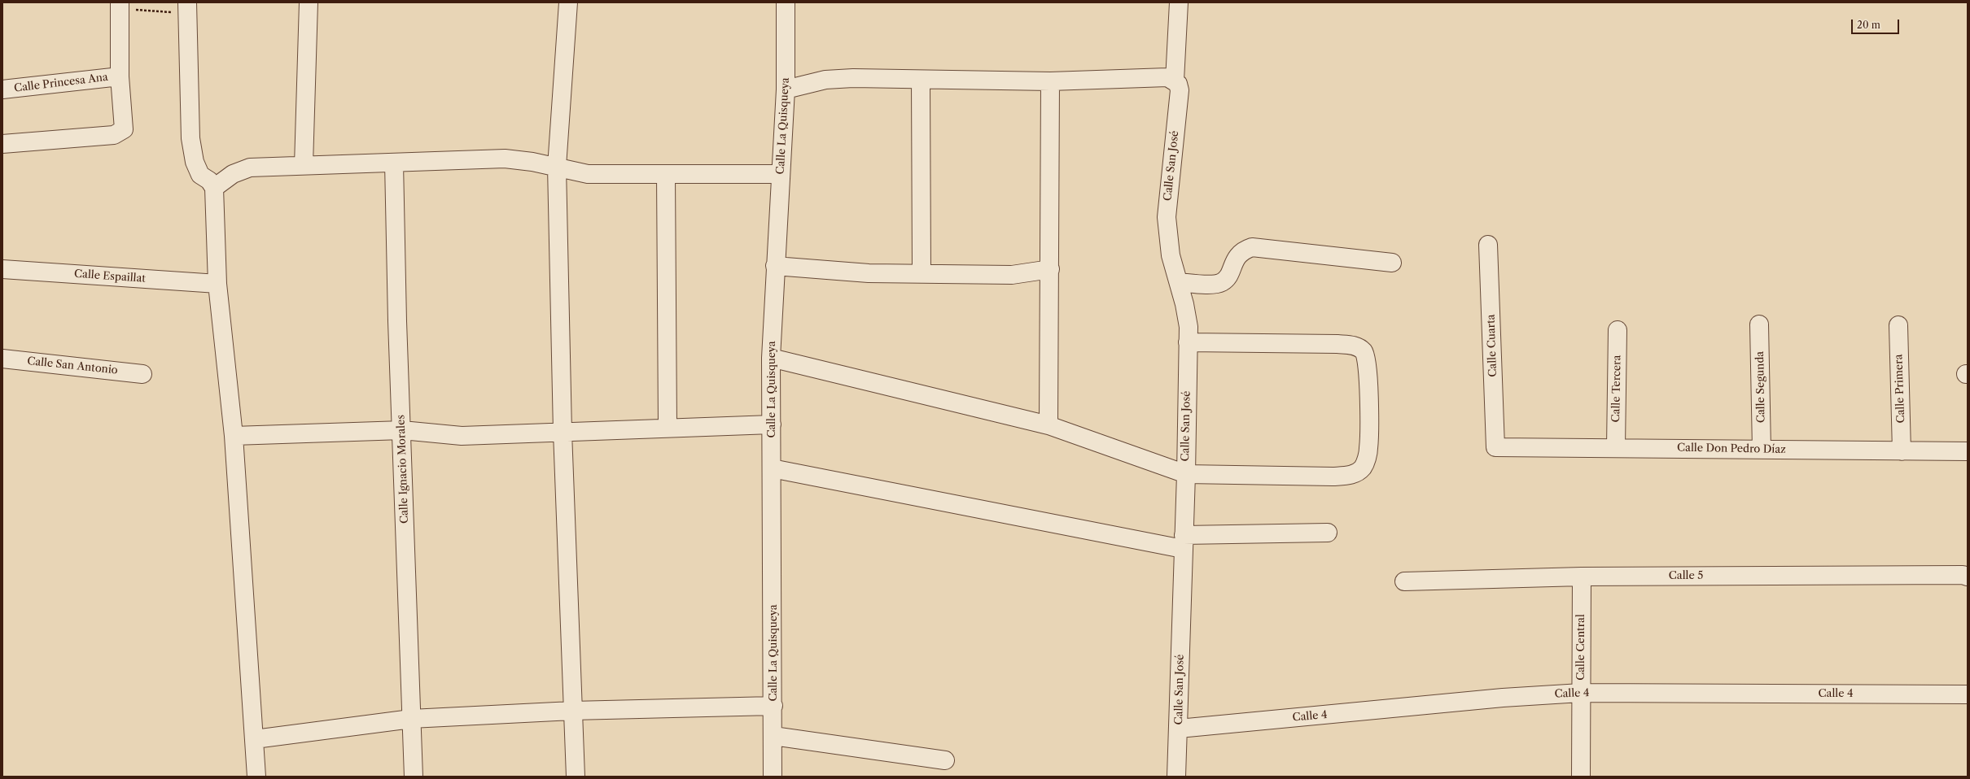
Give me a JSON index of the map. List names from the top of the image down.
{
  "streets": {
    "street": [
      "Calle Princesa Ana",
      "Calle La Quisqueya",
      "Calle San José",
      "Calle Espaillat",
      "Calle Cuarta",
      "Calle San Antonio",
      "Calle Segunda",
      "Calle Tercera",
      "Calle Primera",
      "Calle Don Pedro Díaz",
      "Calle Ignacio Morales",
      "Calle 5",
      "Calle Central",
      "Calle 4"
    ]
  },
  "crossings": [
    ["Calle San José", "Calle 4"],
    ["Calle Cuarta", "Calle Don Pedro Díaz"],
    ["Calle Segunda", "Calle Don Pedro Díaz"],
    ["Calle Tercera", "Calle Don Pedro Díaz"],
    ["Calle Primera", "Calle Don Pedro Díaz"],
    ["Calle 5", "Calle Central"],
    ["Calle Central", "Calle 4"]
  ],
  "scale_bar": "20 m"
}
